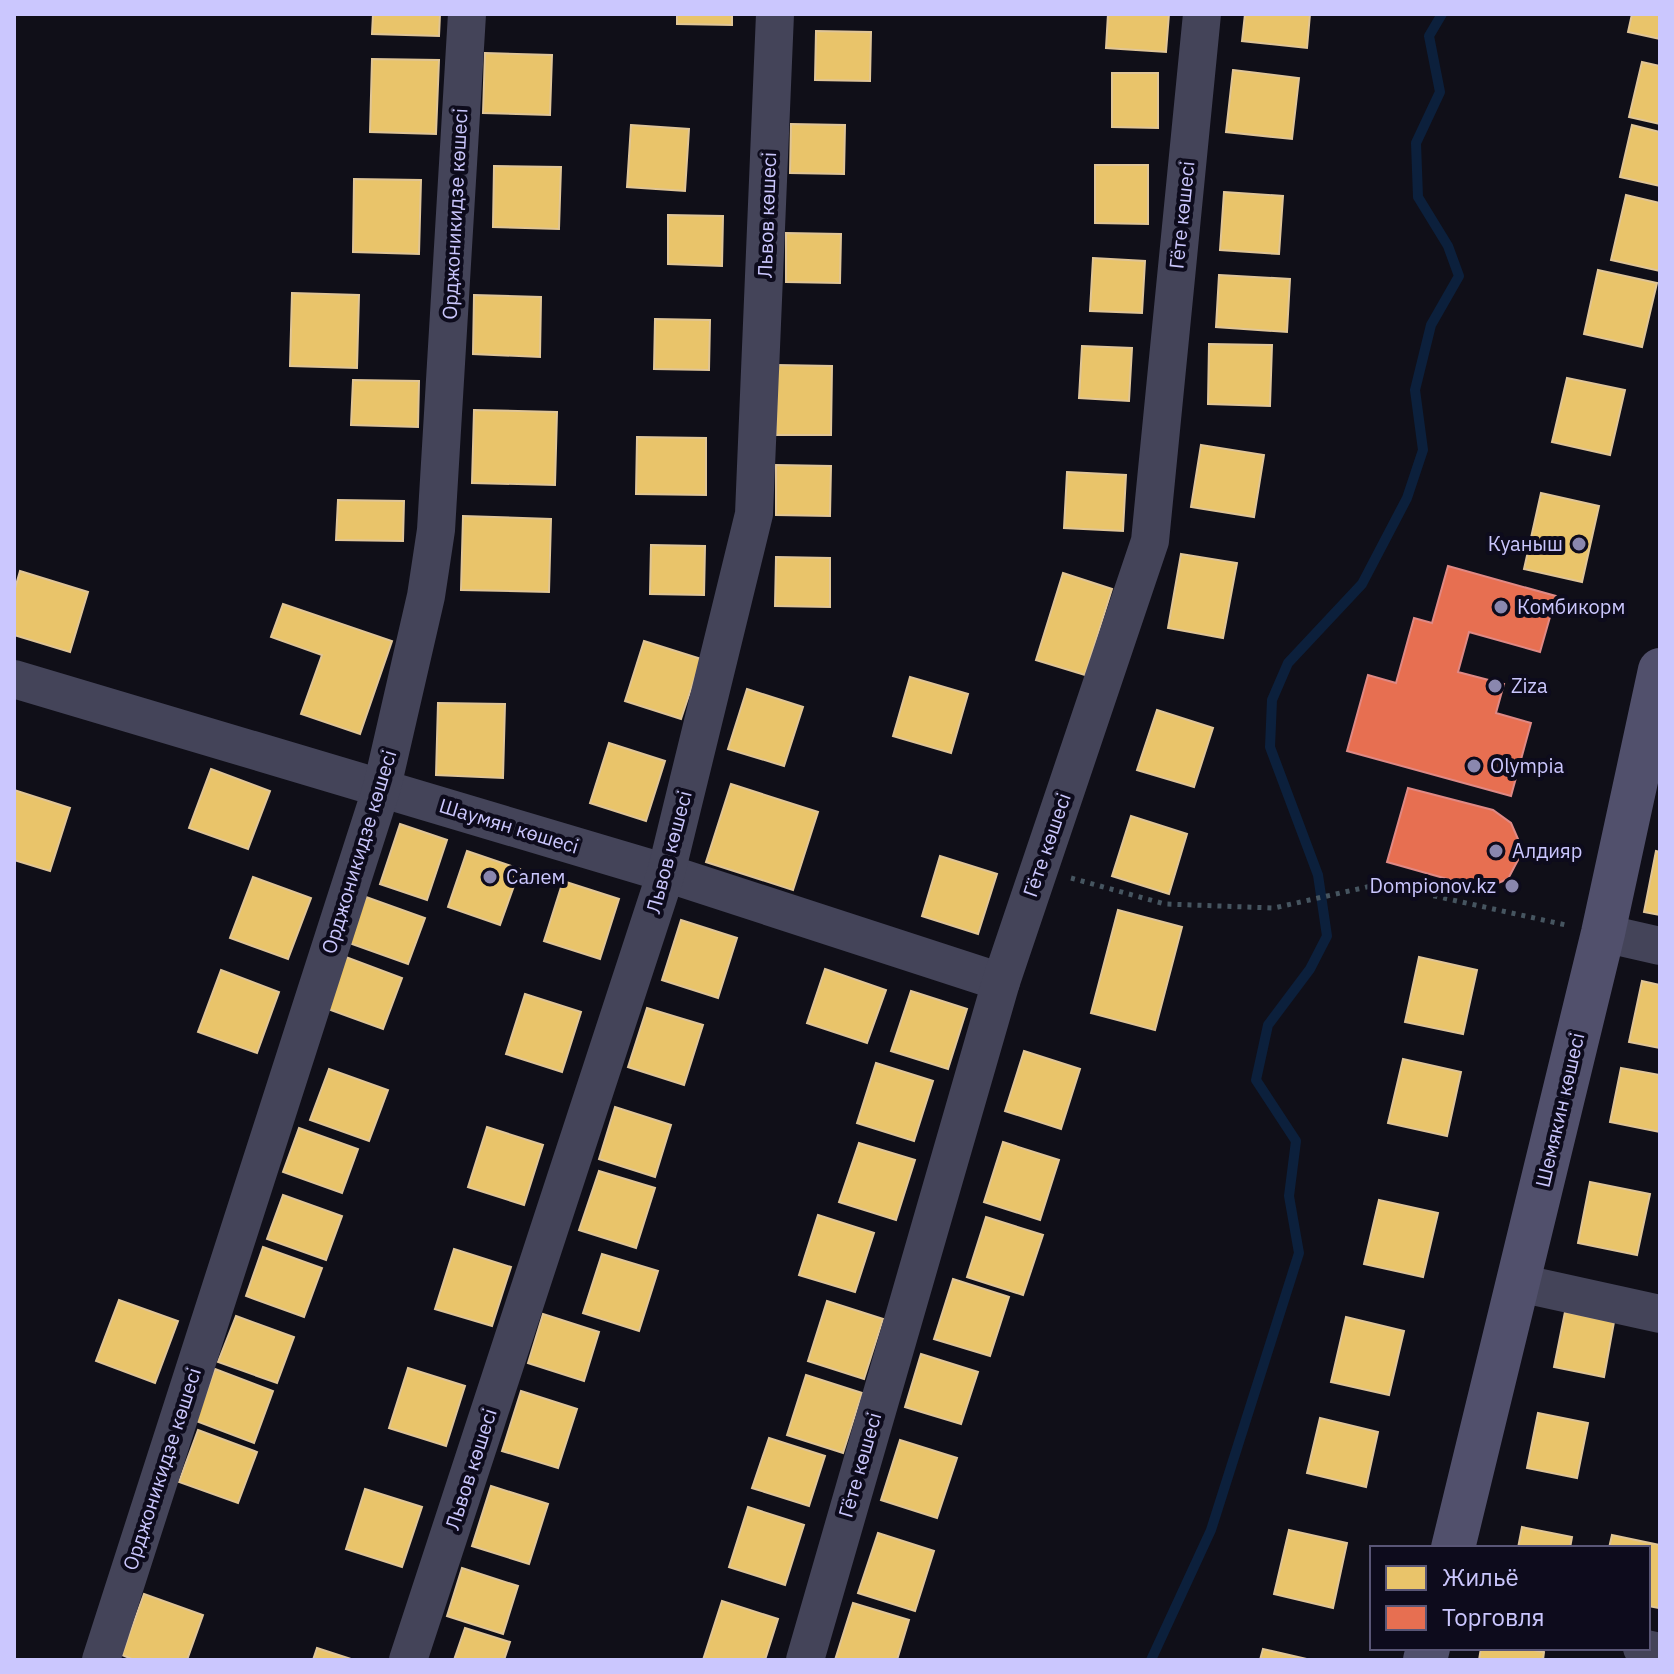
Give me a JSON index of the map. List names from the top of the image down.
{
  "streets": {
    "main road": ["Шемякин көшесі"],
    "street": [
      "Орджоникидзе көшесі",
      "Львов көшесі",
      "Гёте көшесі",
      "Шаумян көшесі"
    ]
  },
  "crossings": [
    ["Орджоникидзе көшесі", "Шаумян көшесі"],
    ["Львов көшесі", "Шаумян көшесі"],
    ["Гёте көшесі", "Шаумян көшесі"]
  ],
  "places": [
    "Куаныш",
    "Комбикорм",
    "Ziza",
    "Olympia",
    "Алдияр",
    "Салем",
    "Dompionov.kz"
  ],
  "legend": ["Жильё", "Торговля"]
}
